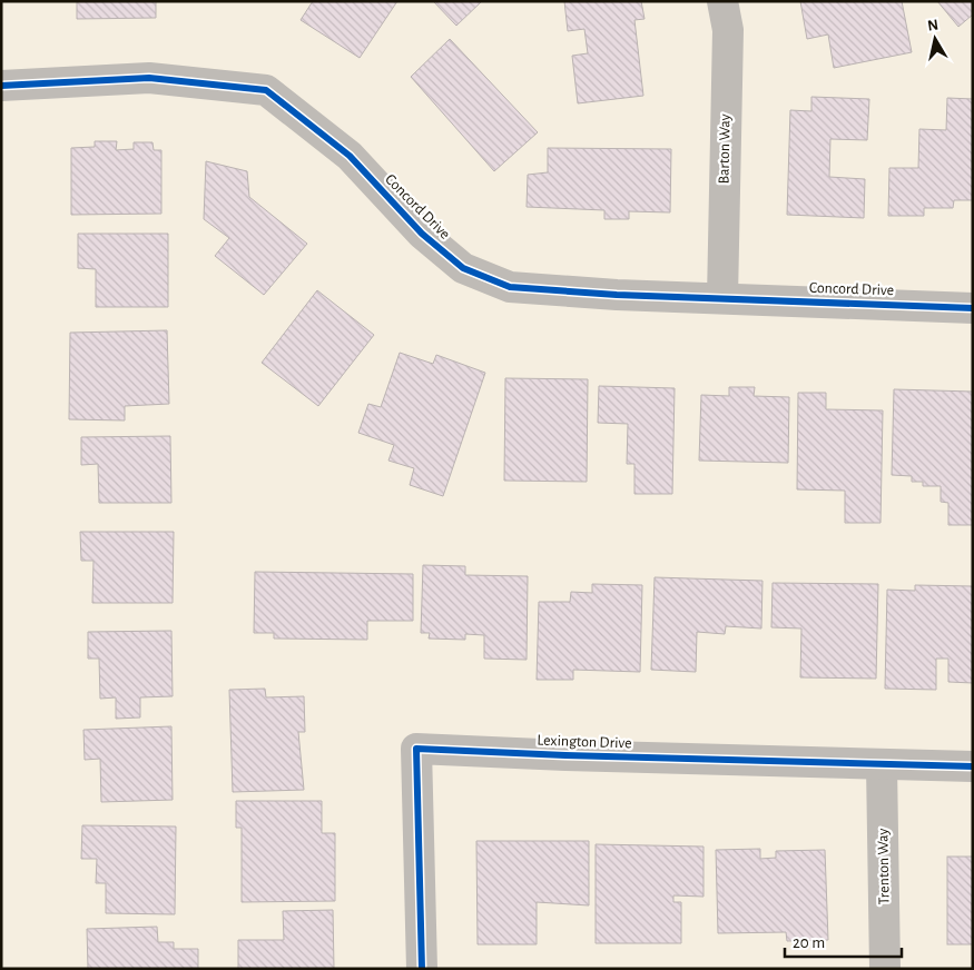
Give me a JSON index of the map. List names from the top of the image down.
{
  "streets": {
    "street": [
      "Barton Way",
      "Concord Drive",
      "Lexington Drive",
      "Trenton Way"
    ]
  },
  "crossings": [
    ["Barton Way", "Concord Drive"],
    ["Lexington Drive", "Trenton Way"]
  ],
  "scale_bar": "20 m",
  "north": "top"
}
